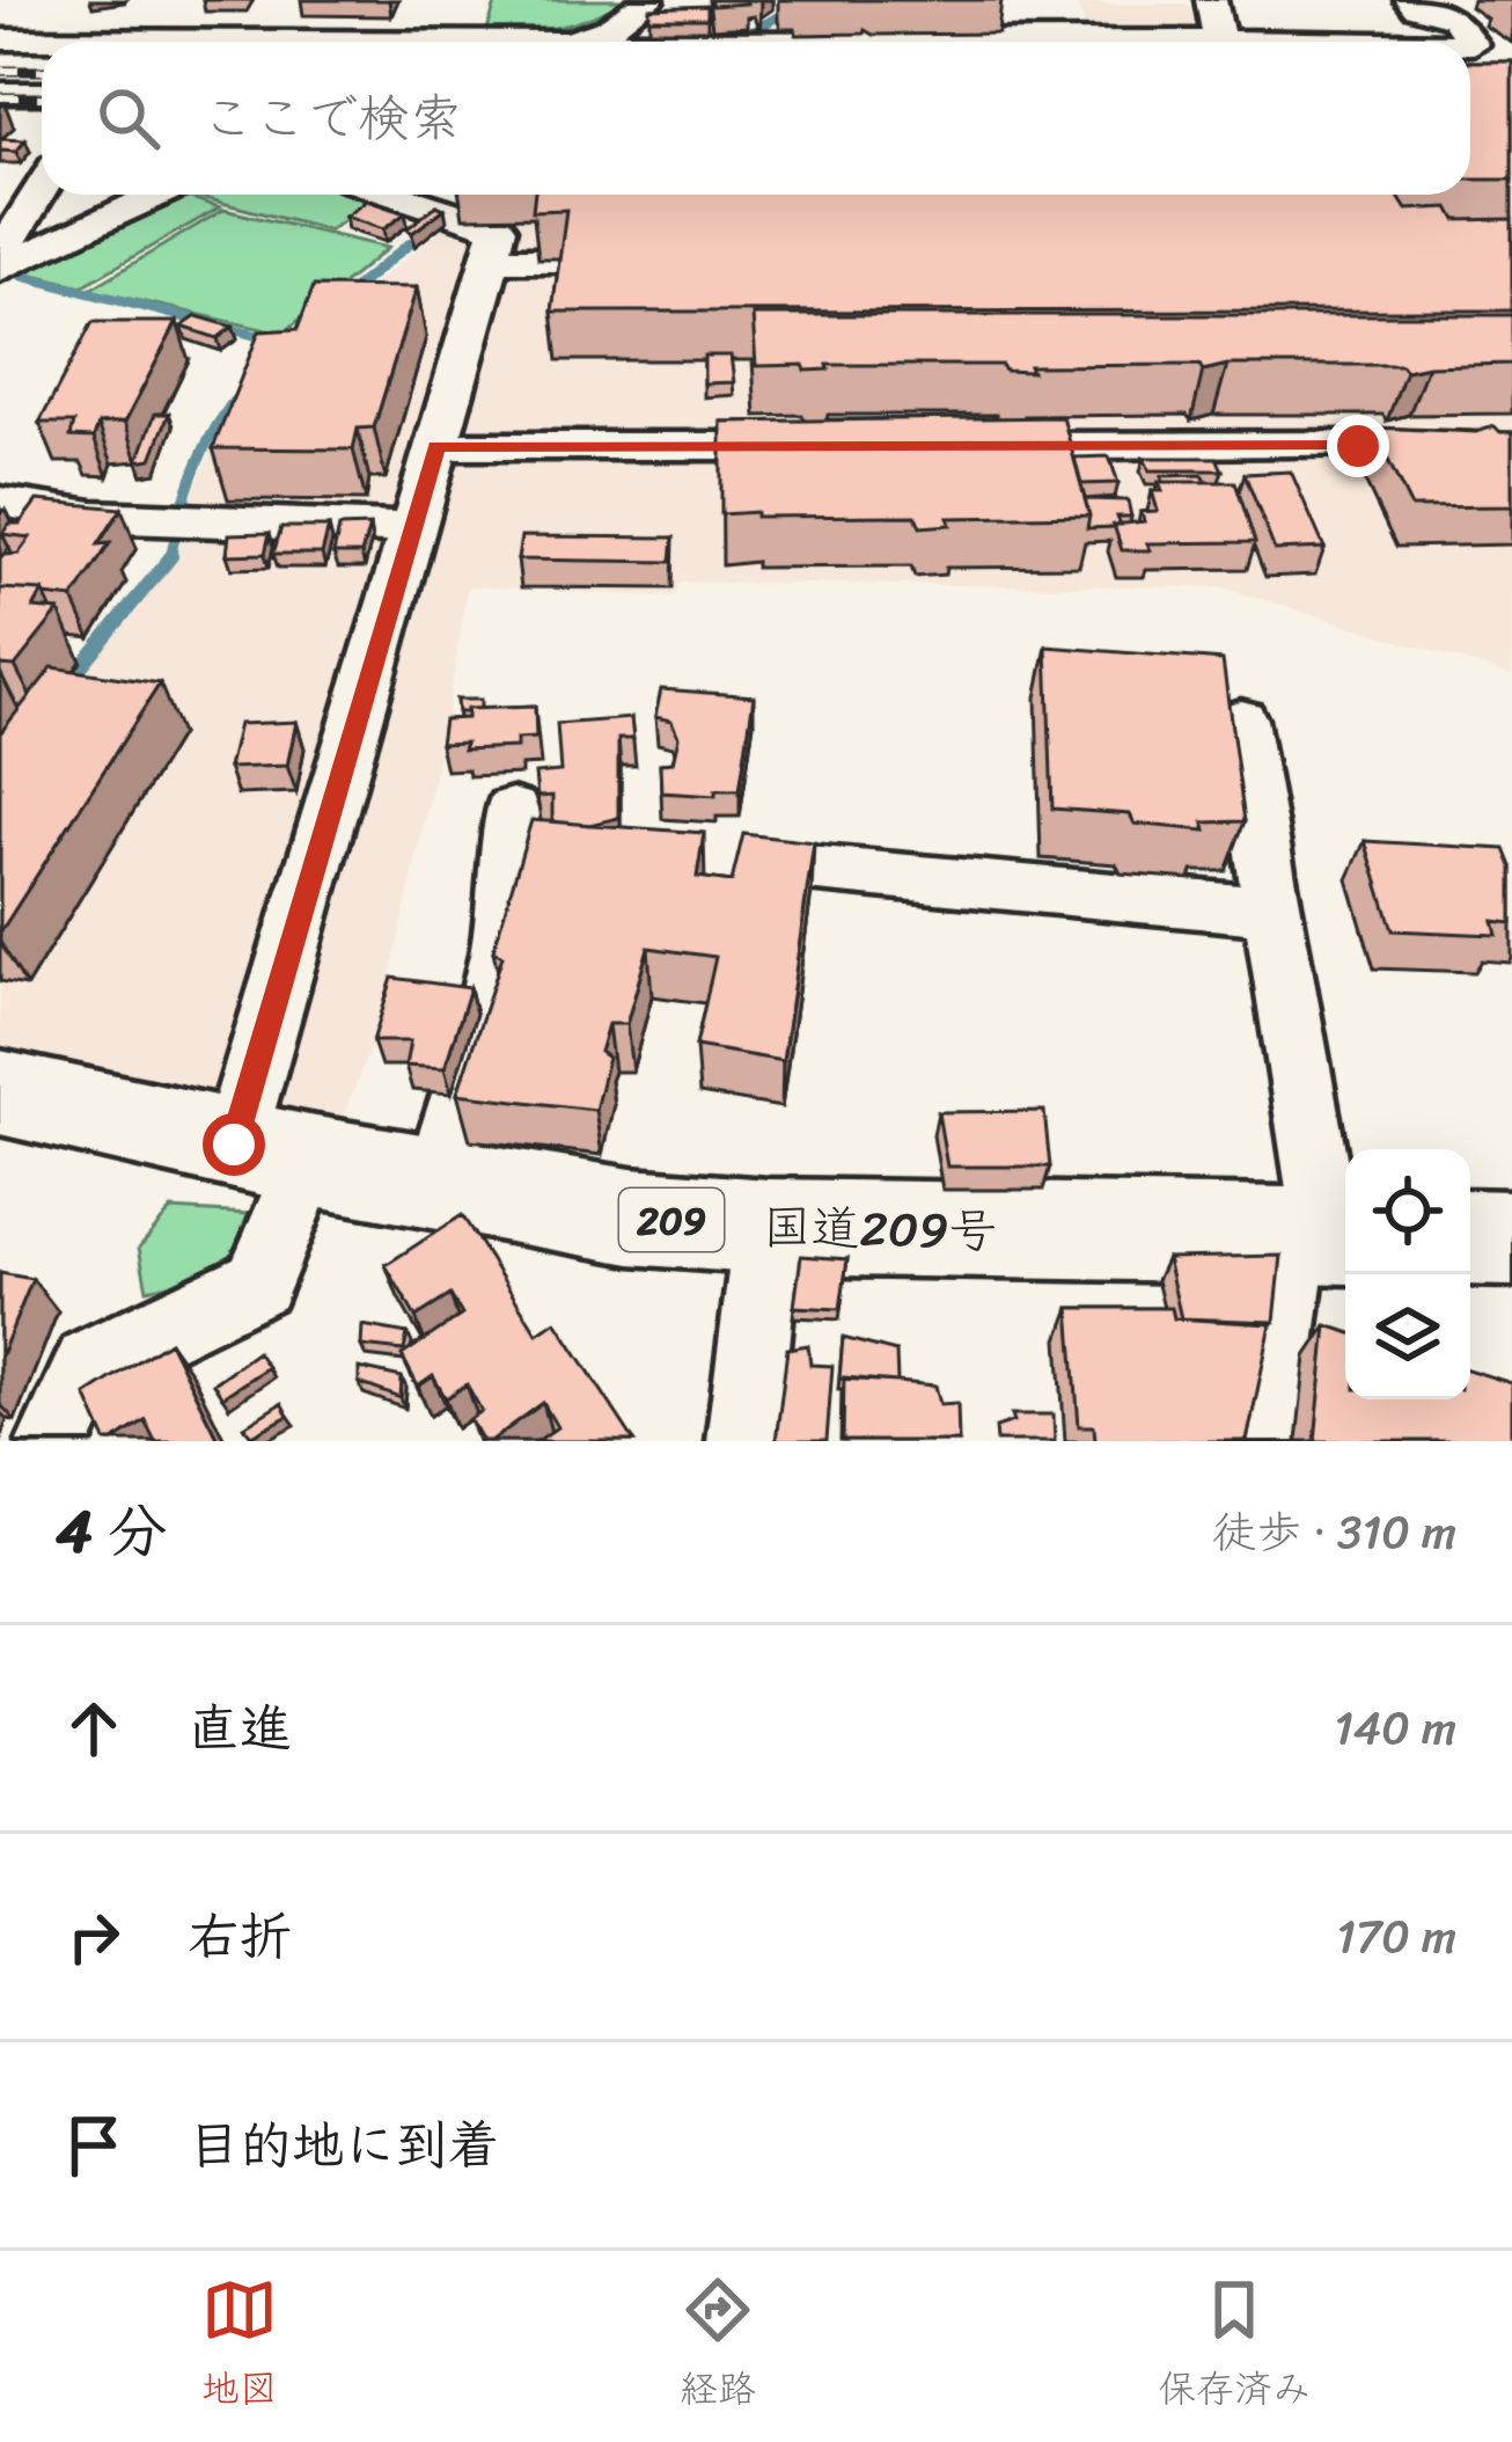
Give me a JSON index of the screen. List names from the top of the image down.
{
  "streets": {
    "highway": ["209", "国道209号"]
  },
  "page": {
    "search": "ここで検索",
    "heading": ["4 分", "徒歩 · 310 m"],
    "list": [
      ["直進", "140 m"],
      ["右折", "170 m"],
      "目的地に到着"
    ],
    "nav": ["地図", "経路", "保存済み"]
  }
}
